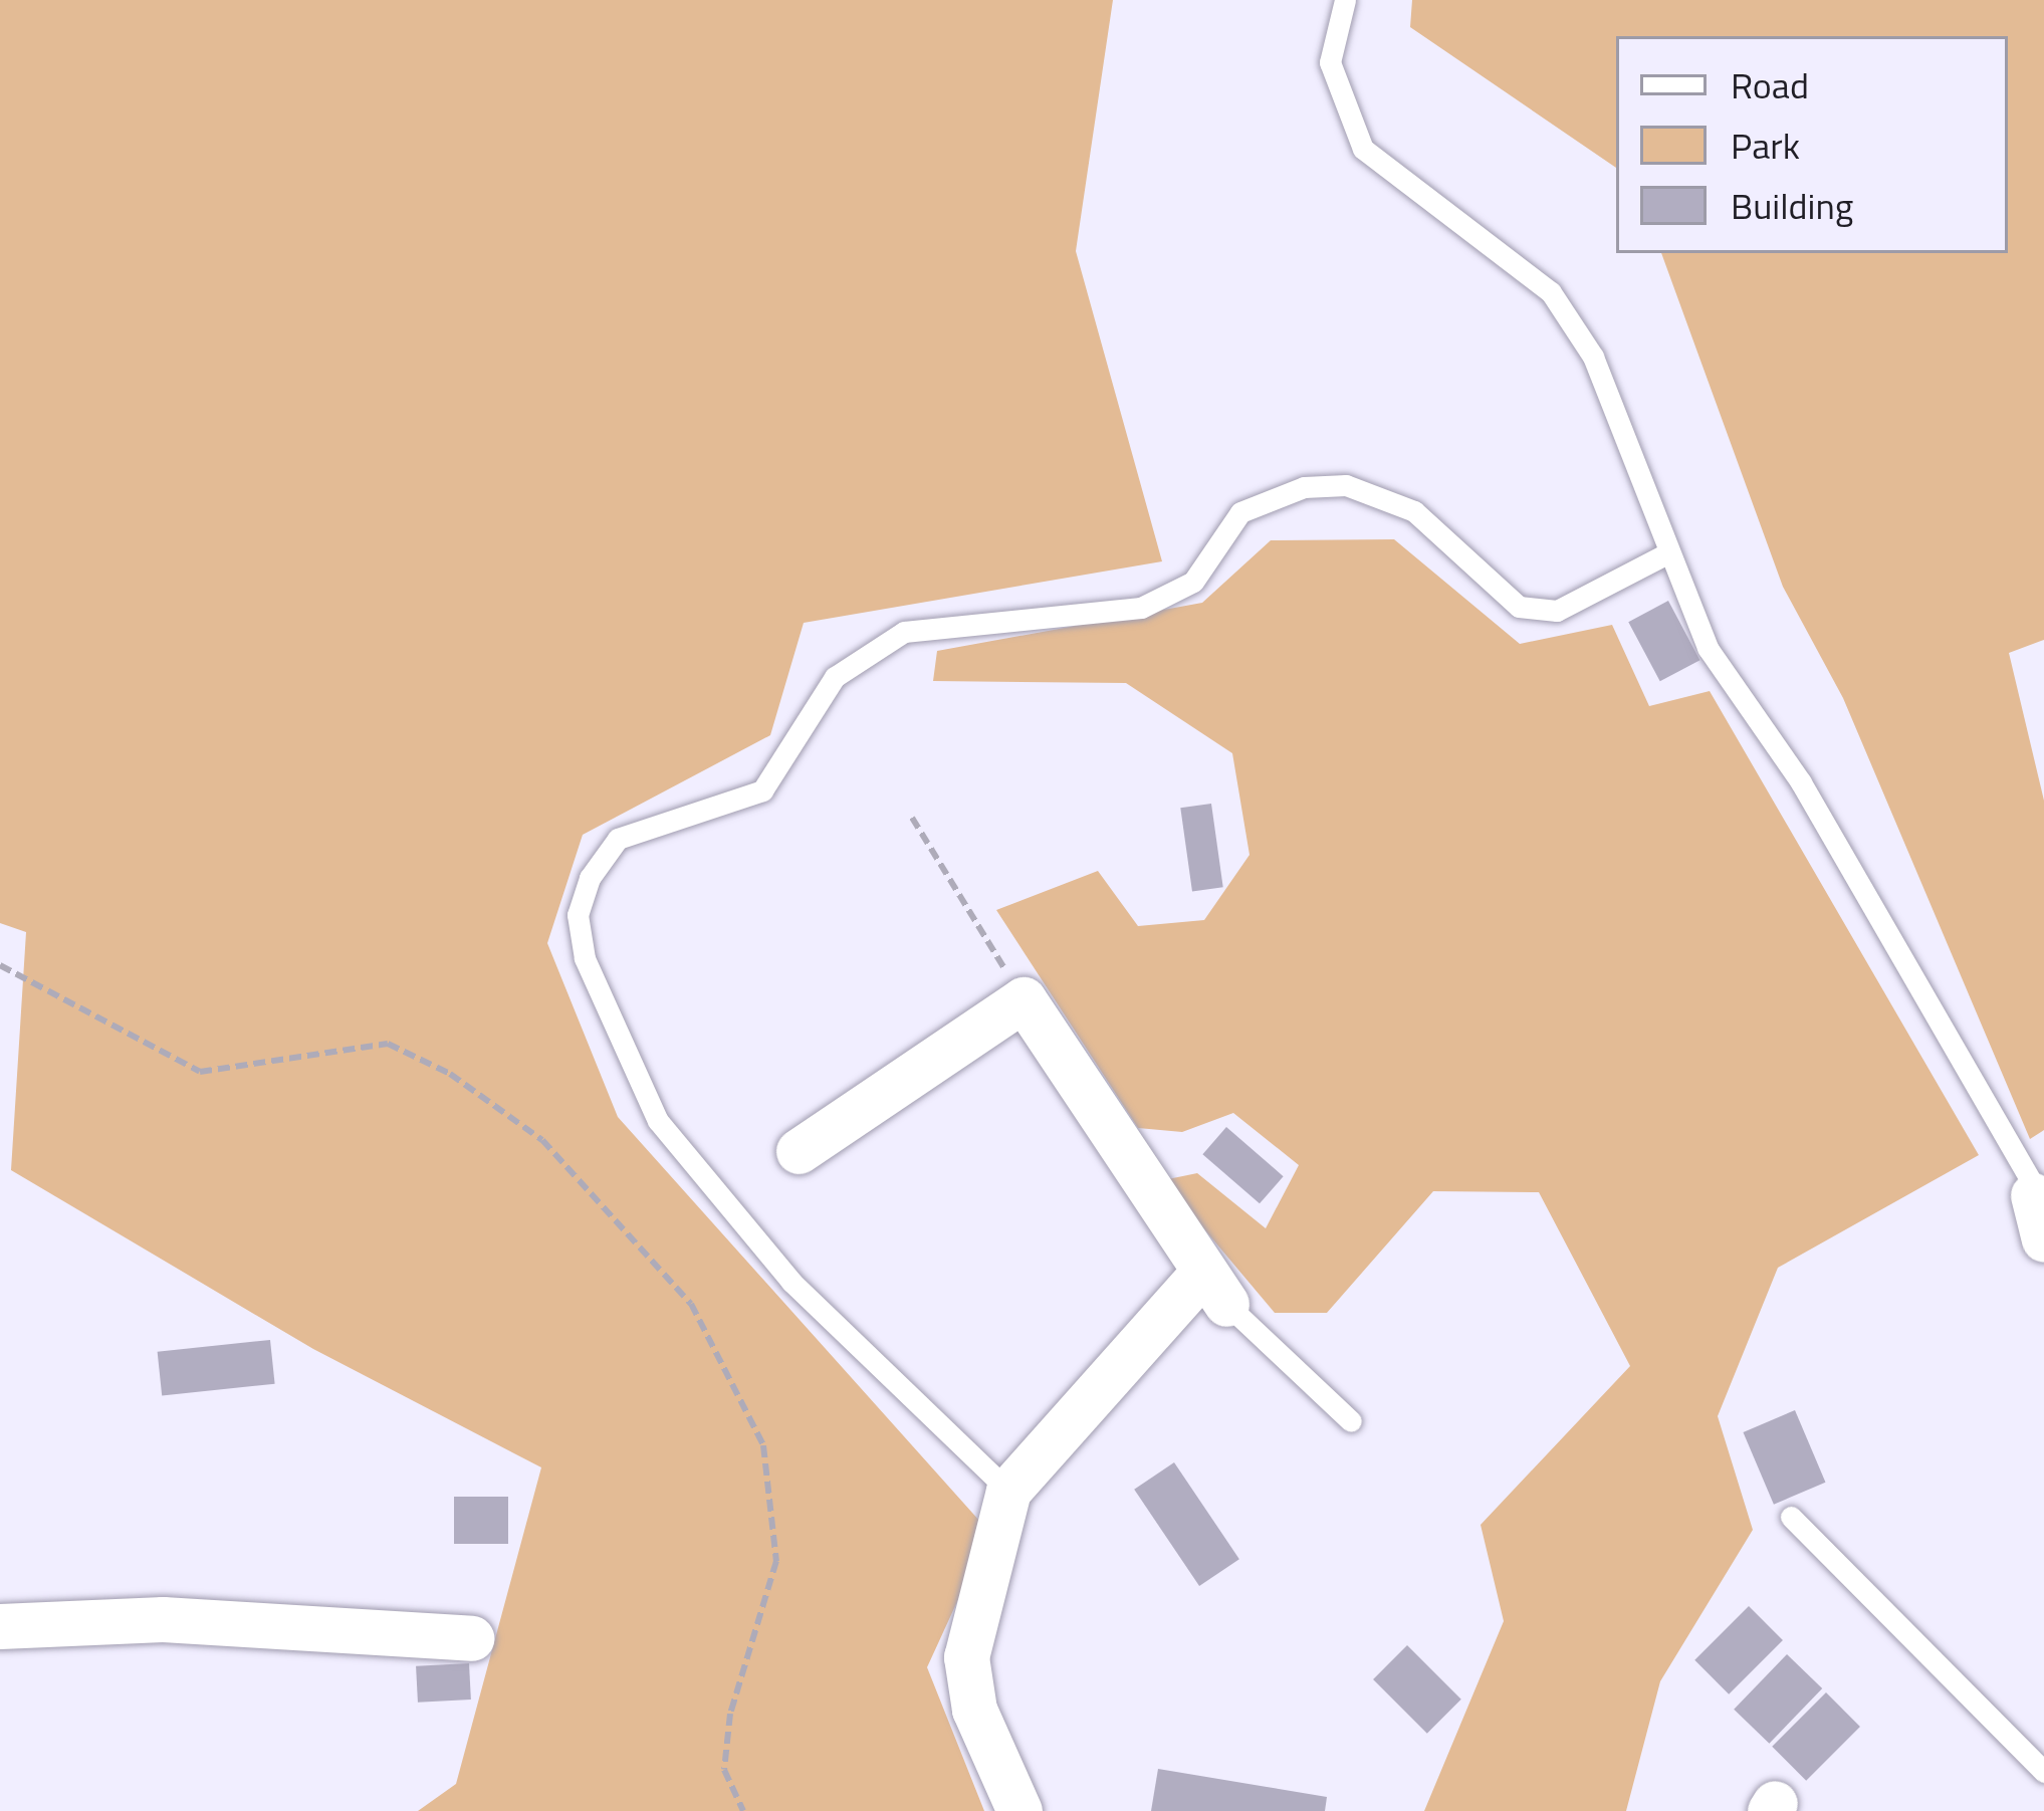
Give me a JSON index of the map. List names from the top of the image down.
{
  "legend": ["Road", "Park", "Building"]
}
